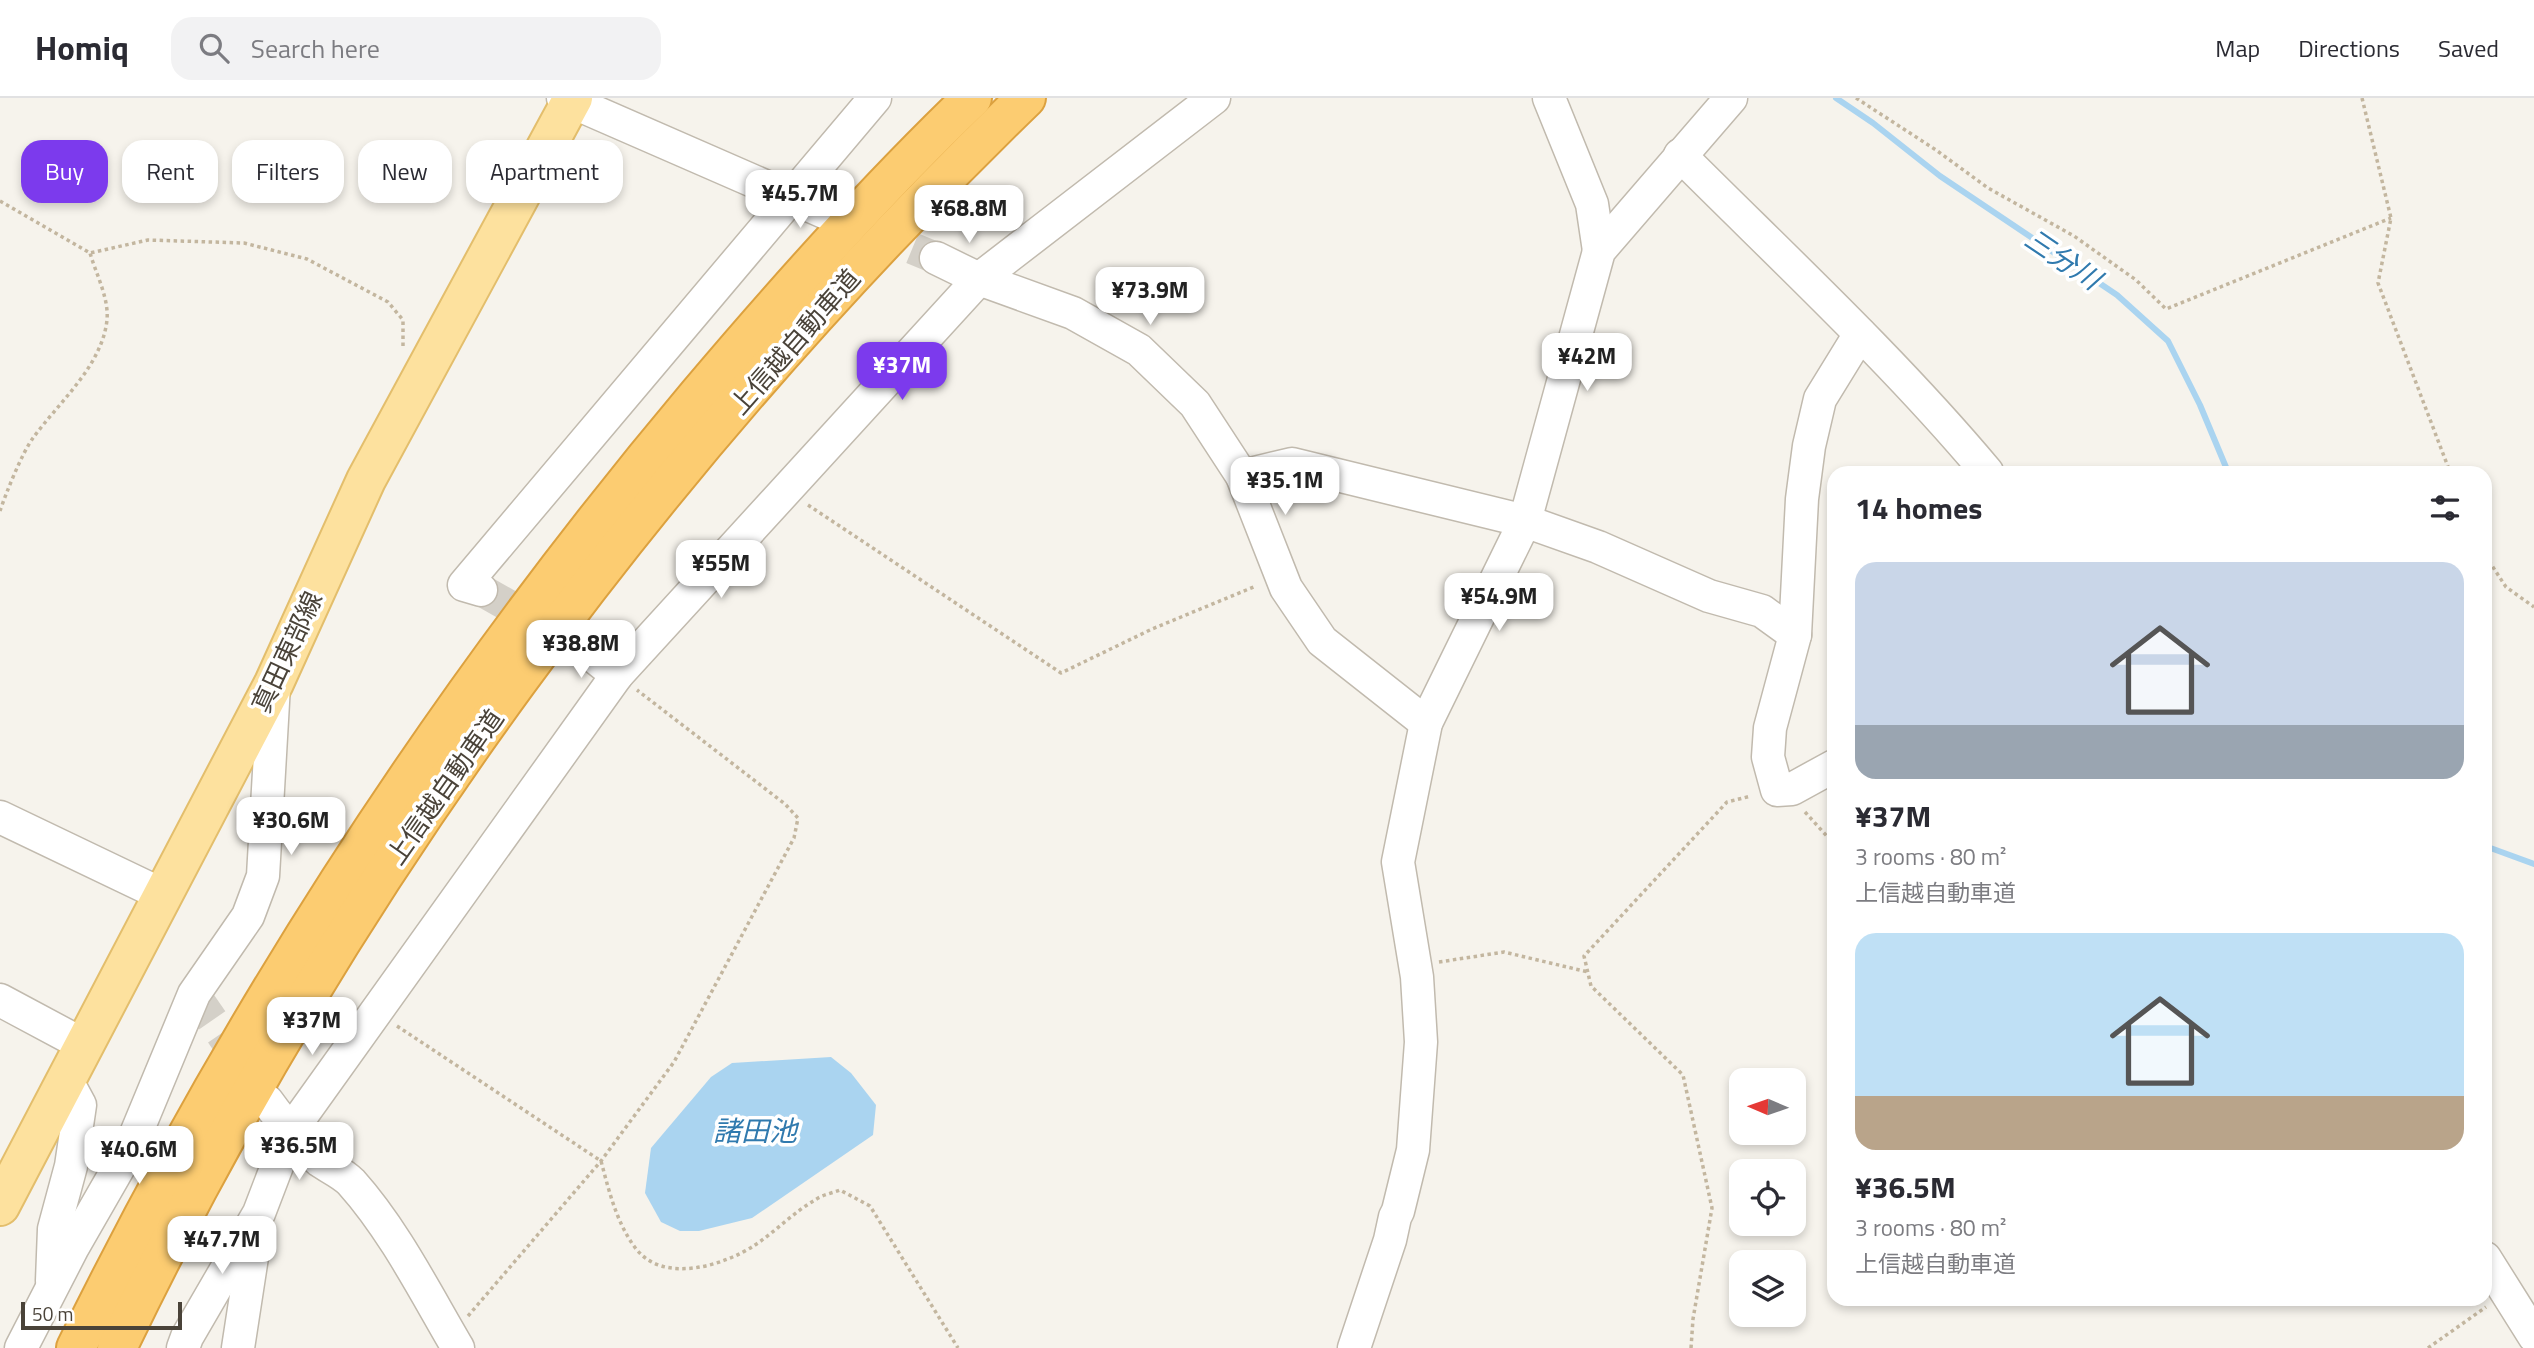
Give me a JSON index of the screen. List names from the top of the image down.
{
  "streets": {
    "highway": ["上信越自動車道"],
    "main road": ["真田東部線"]
  },
  "water": ["三分川", "諸田池"],
  "scale_bar": "50 m",
  "north": "left",
  "page": {
    "header": "Homiq",
    "search": "Search here",
    "nav": ["Map", "Directions", "Saved"],
    "chip": [
      "Buy",
      "Rent",
      "Filters",
      "New",
      "Apartment"
    ],
    "price": [
      "¥45.7M",
      "¥68.8M",
      "¥73.9M",
      "¥42M",
      "¥37M",
      "¥35.1M",
      "¥55M",
      "¥54.9M",
      "¥38.8M",
      "¥30.6M",
      "¥37M",
      "¥36.5M",
      "¥40.6M",
      "¥47.7M"
    ],
    "heading": "14 homes",
    "list": [
      {
        "name": "¥37M",
        "note": "3 rooms · 80 m² · 上信越自動車道"
      },
      {
        "name": "¥36.5M",
        "note": "3 rooms · 80 m² · 上信越自動車道"
      }
    ],
    "scale": "50 m"
  }
}
